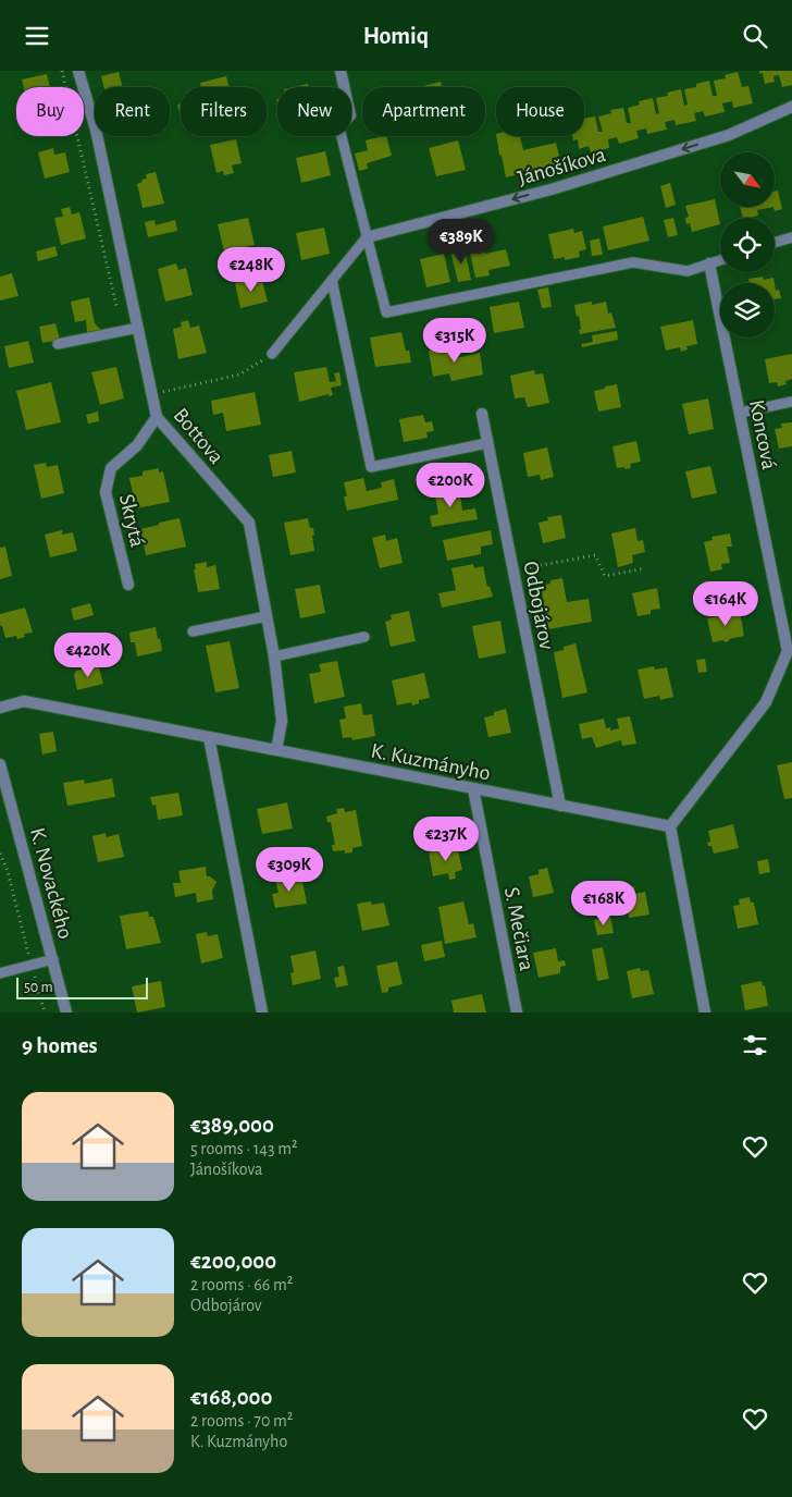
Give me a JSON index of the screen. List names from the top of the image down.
{
  "streets": {
    "street": [
      "Jánošíkova",
      "Koncová",
      "Bottova",
      "Skrytá",
      "Odbojárov",
      "K. Kuzmányho",
      "K. Novackého",
      "S. Mečiara"
    ]
  },
  "crossings": [
    ["Koncová", "K. Kuzmányho"],
    ["Bottova", "Skrytá"],
    ["Bottova", "K. Kuzmányho"],
    ["Odbojárov", "K. Kuzmányho"],
    ["K. Kuzmányho", "S. Mečiara"]
  ],
  "one_way": ["Jánošíkova"],
  "scale_bar": "50 m",
  "north": "bottom right",
  "page": {
    "header": "Homiq",
    "chip": [
      "Buy",
      "Rent",
      "Filters",
      "New",
      "Apartment",
      "House"
    ],
    "price": [
      "€389K",
      "€248K",
      "€315K",
      "€200K",
      "€164K",
      "€420K",
      "€237K",
      "€309K",
      "€168K"
    ],
    "scale": "50 m",
    "heading": "9 homes",
    "list": [
      {
        "name": "€389,000",
        "note": "5 rooms · 143 m² · Jánošíkova"
      },
      {
        "name": "€200,000",
        "note": "2 rooms · 66 m² · Odbojárov"
      },
      {
        "name": "€168,000",
        "note": "2 rooms · 70 m² · K. Kuzmányho"
      }
    ]
  }
}
